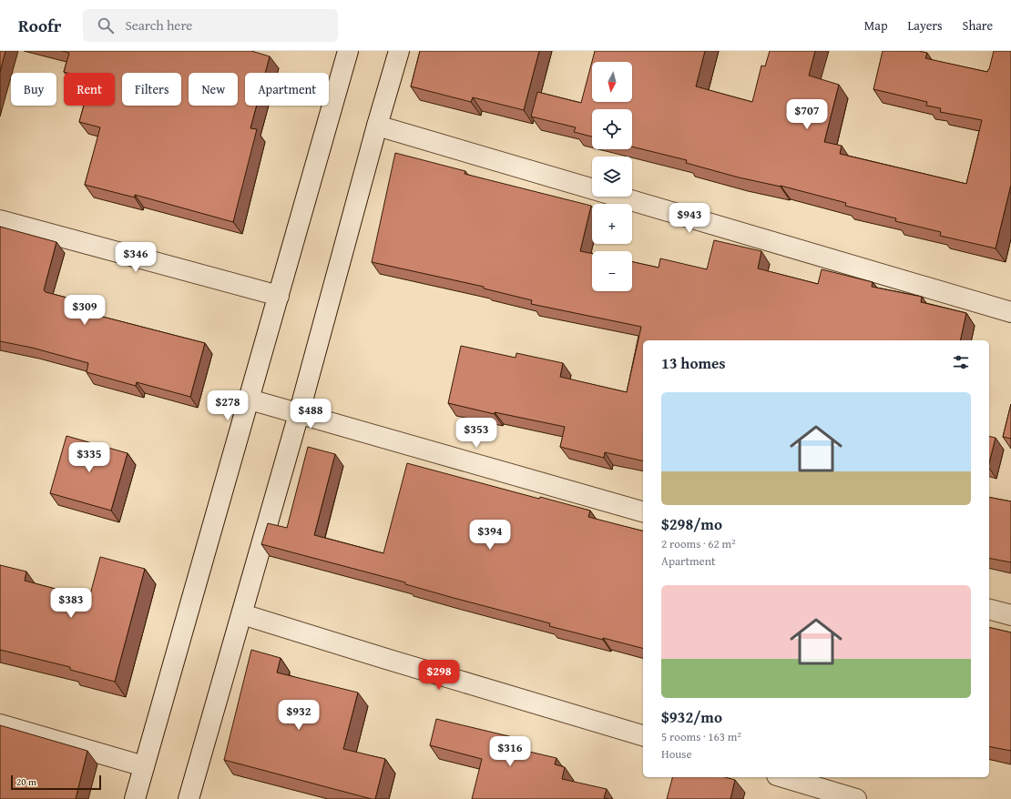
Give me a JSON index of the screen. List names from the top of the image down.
{
  "scale_bar": "20 m",
  "north": "bottom",
  "page": {
    "header": "Roofr",
    "search": "Search here",
    "nav": ["Map", "Layers", "Share"],
    "map_buttons": ["+", "−"],
    "chip": [
      "Buy",
      "Rent",
      "Filters",
      "New",
      "Apartment"
    ],
    "price": [
      "$707",
      "$943",
      "$346",
      "$309",
      "$278",
      "$488",
      "$353",
      "$335",
      "$394",
      "$383",
      "$298",
      "$932",
      "$316"
    ],
    "heading": "13 homes",
    "list": [
      {
        "name": "$298/mo",
        "note": "2 rooms · 62 m² · Apartment"
      },
      {
        "name": "$932/mo",
        "note": "5 rooms · 163 m² · House"
      }
    ],
    "scale": "20 m"
  }
}
